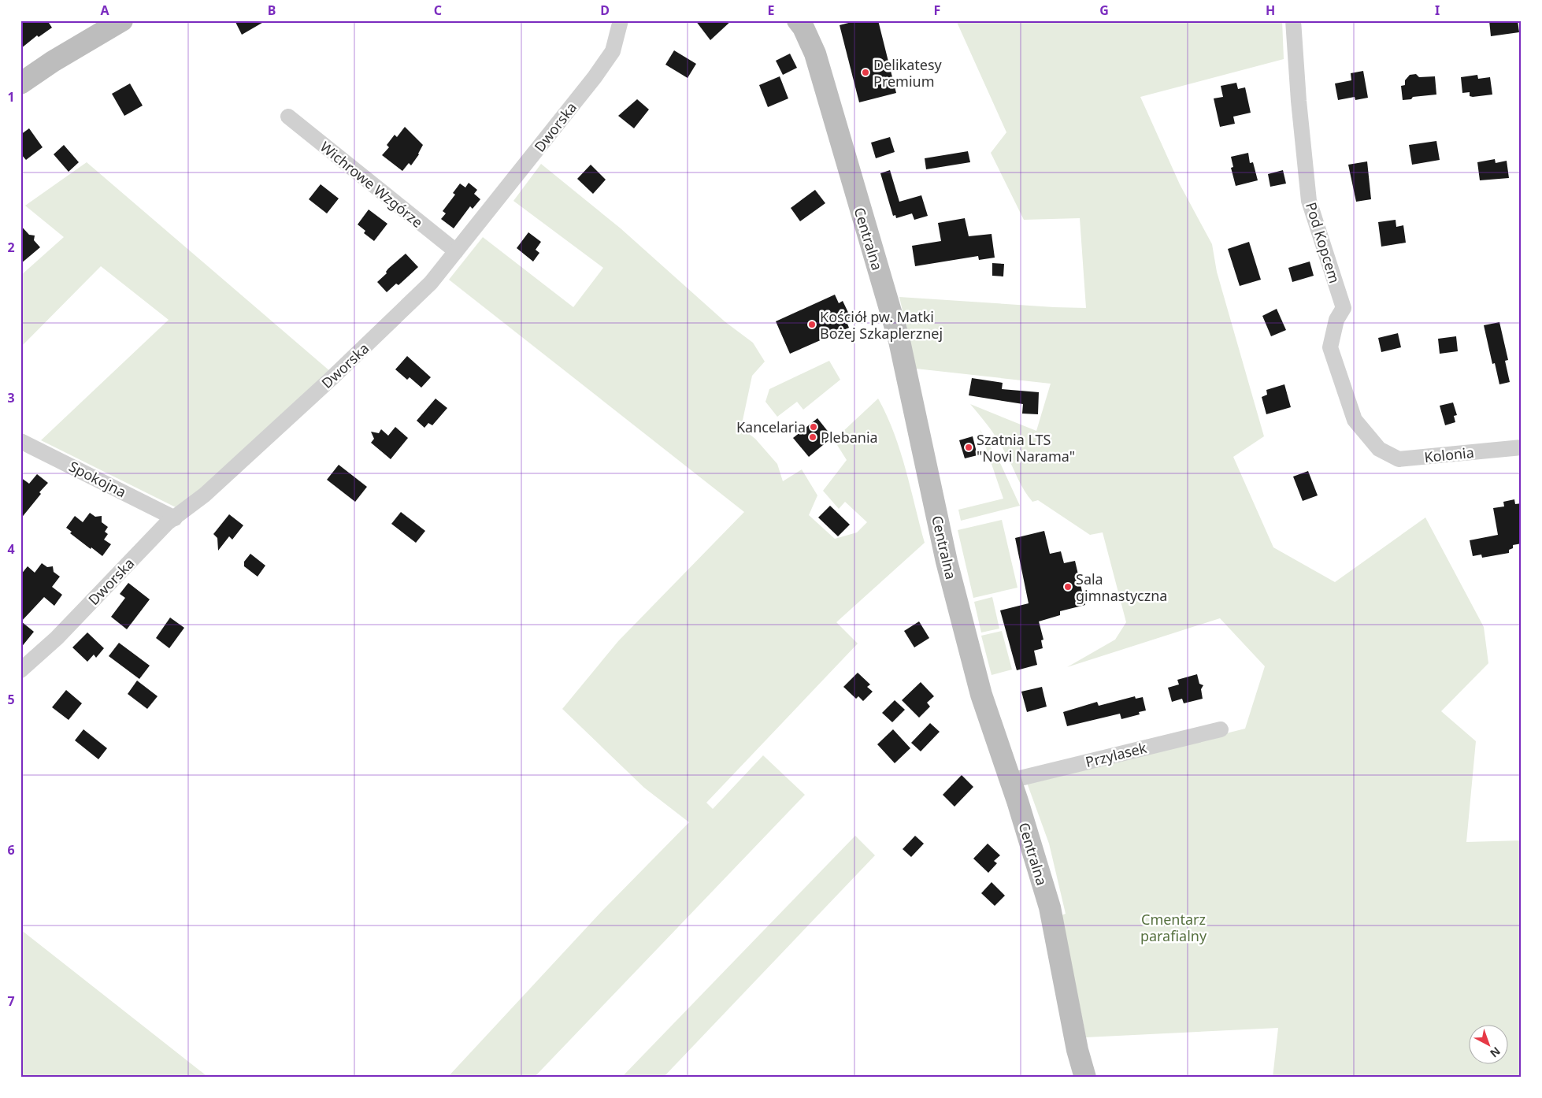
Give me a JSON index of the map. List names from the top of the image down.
{
  "streets": {
    "street": [
      "Dworska",
      "Wichrowe Wzgórze",
      "Centralna",
      "Pod Kopcem",
      "Kolonia",
      "Spokojna",
      "Przylasek"
    ]
  },
  "crossings": [
    ["Dworska", "Wichrowe Wzgórze"],
    ["Dworska", "Spokojna"],
    ["Centralna", "Przylasek"],
    ["Pod Kopcem", "Kolonia"]
  ],
  "parks": ["Cmentarz parafialny"],
  "places": [
    "Delikatesy Premium",
    "Kościół pw. Matki Bożej Szkaplerznej",
    "Kancelaria",
    "Plebania",
    "Szatnia LTS \"Novi Narama\"",
    "Sala gimnastyczna"
  ],
  "north": "bottom right",
  "grid": {
    "columns": [
      "A",
      "B",
      "C",
      "D",
      "E",
      "F",
      "G",
      "H",
      "I"
    ],
    "rows": [
      "1",
      "2",
      "3",
      "4",
      "5",
      "6",
      "7"
    ]
  }
}
